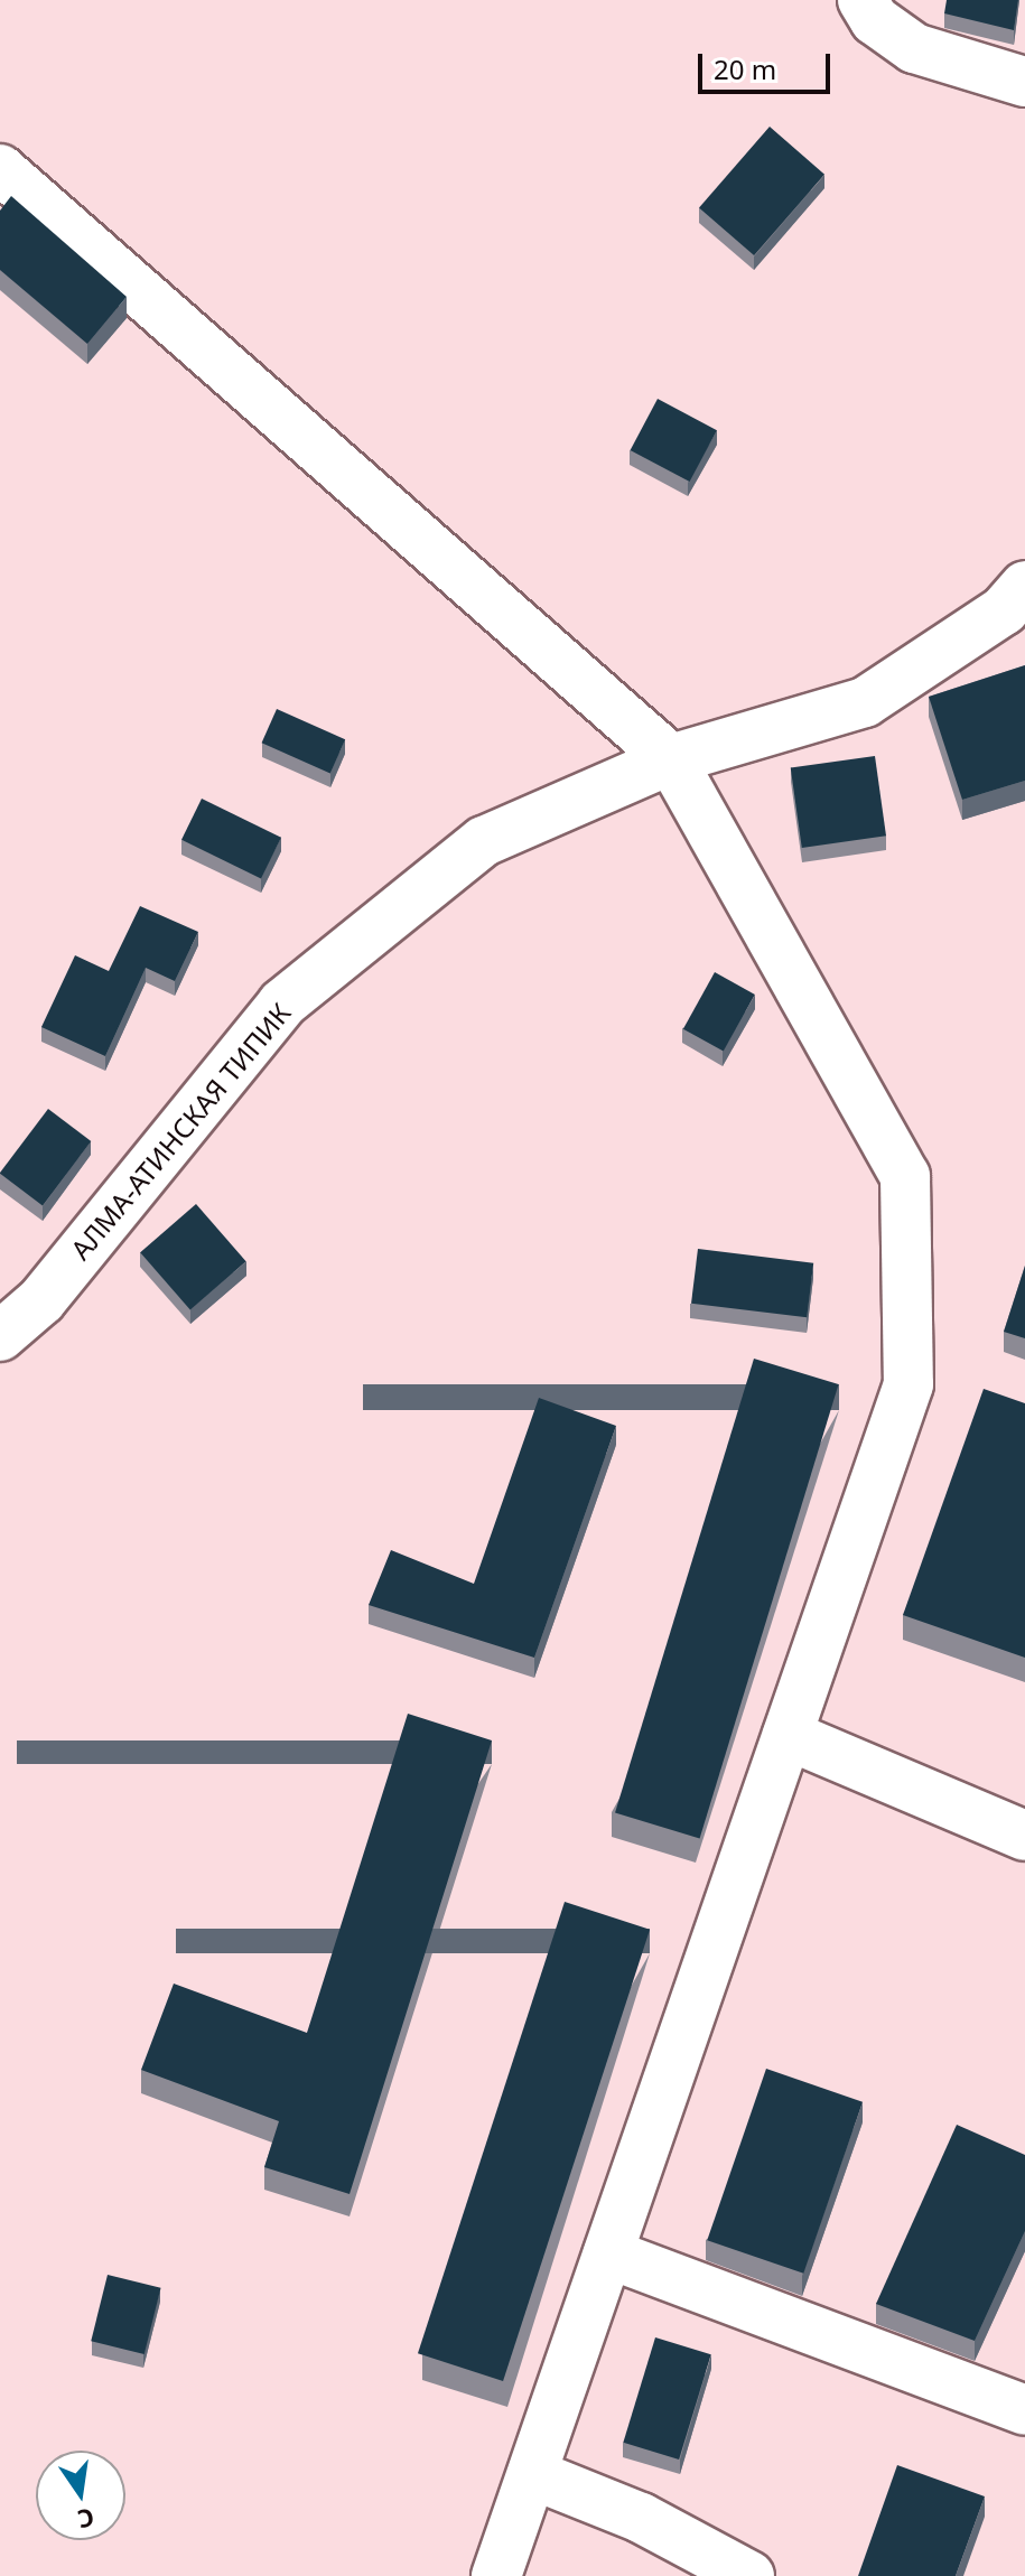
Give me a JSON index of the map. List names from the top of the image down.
{
  "streets": {
    "street": ["АЛМА-АТИНСКАЯ ТИПИК"]
  },
  "scale_bar": "20 m",
  "north": "bottom"
}
